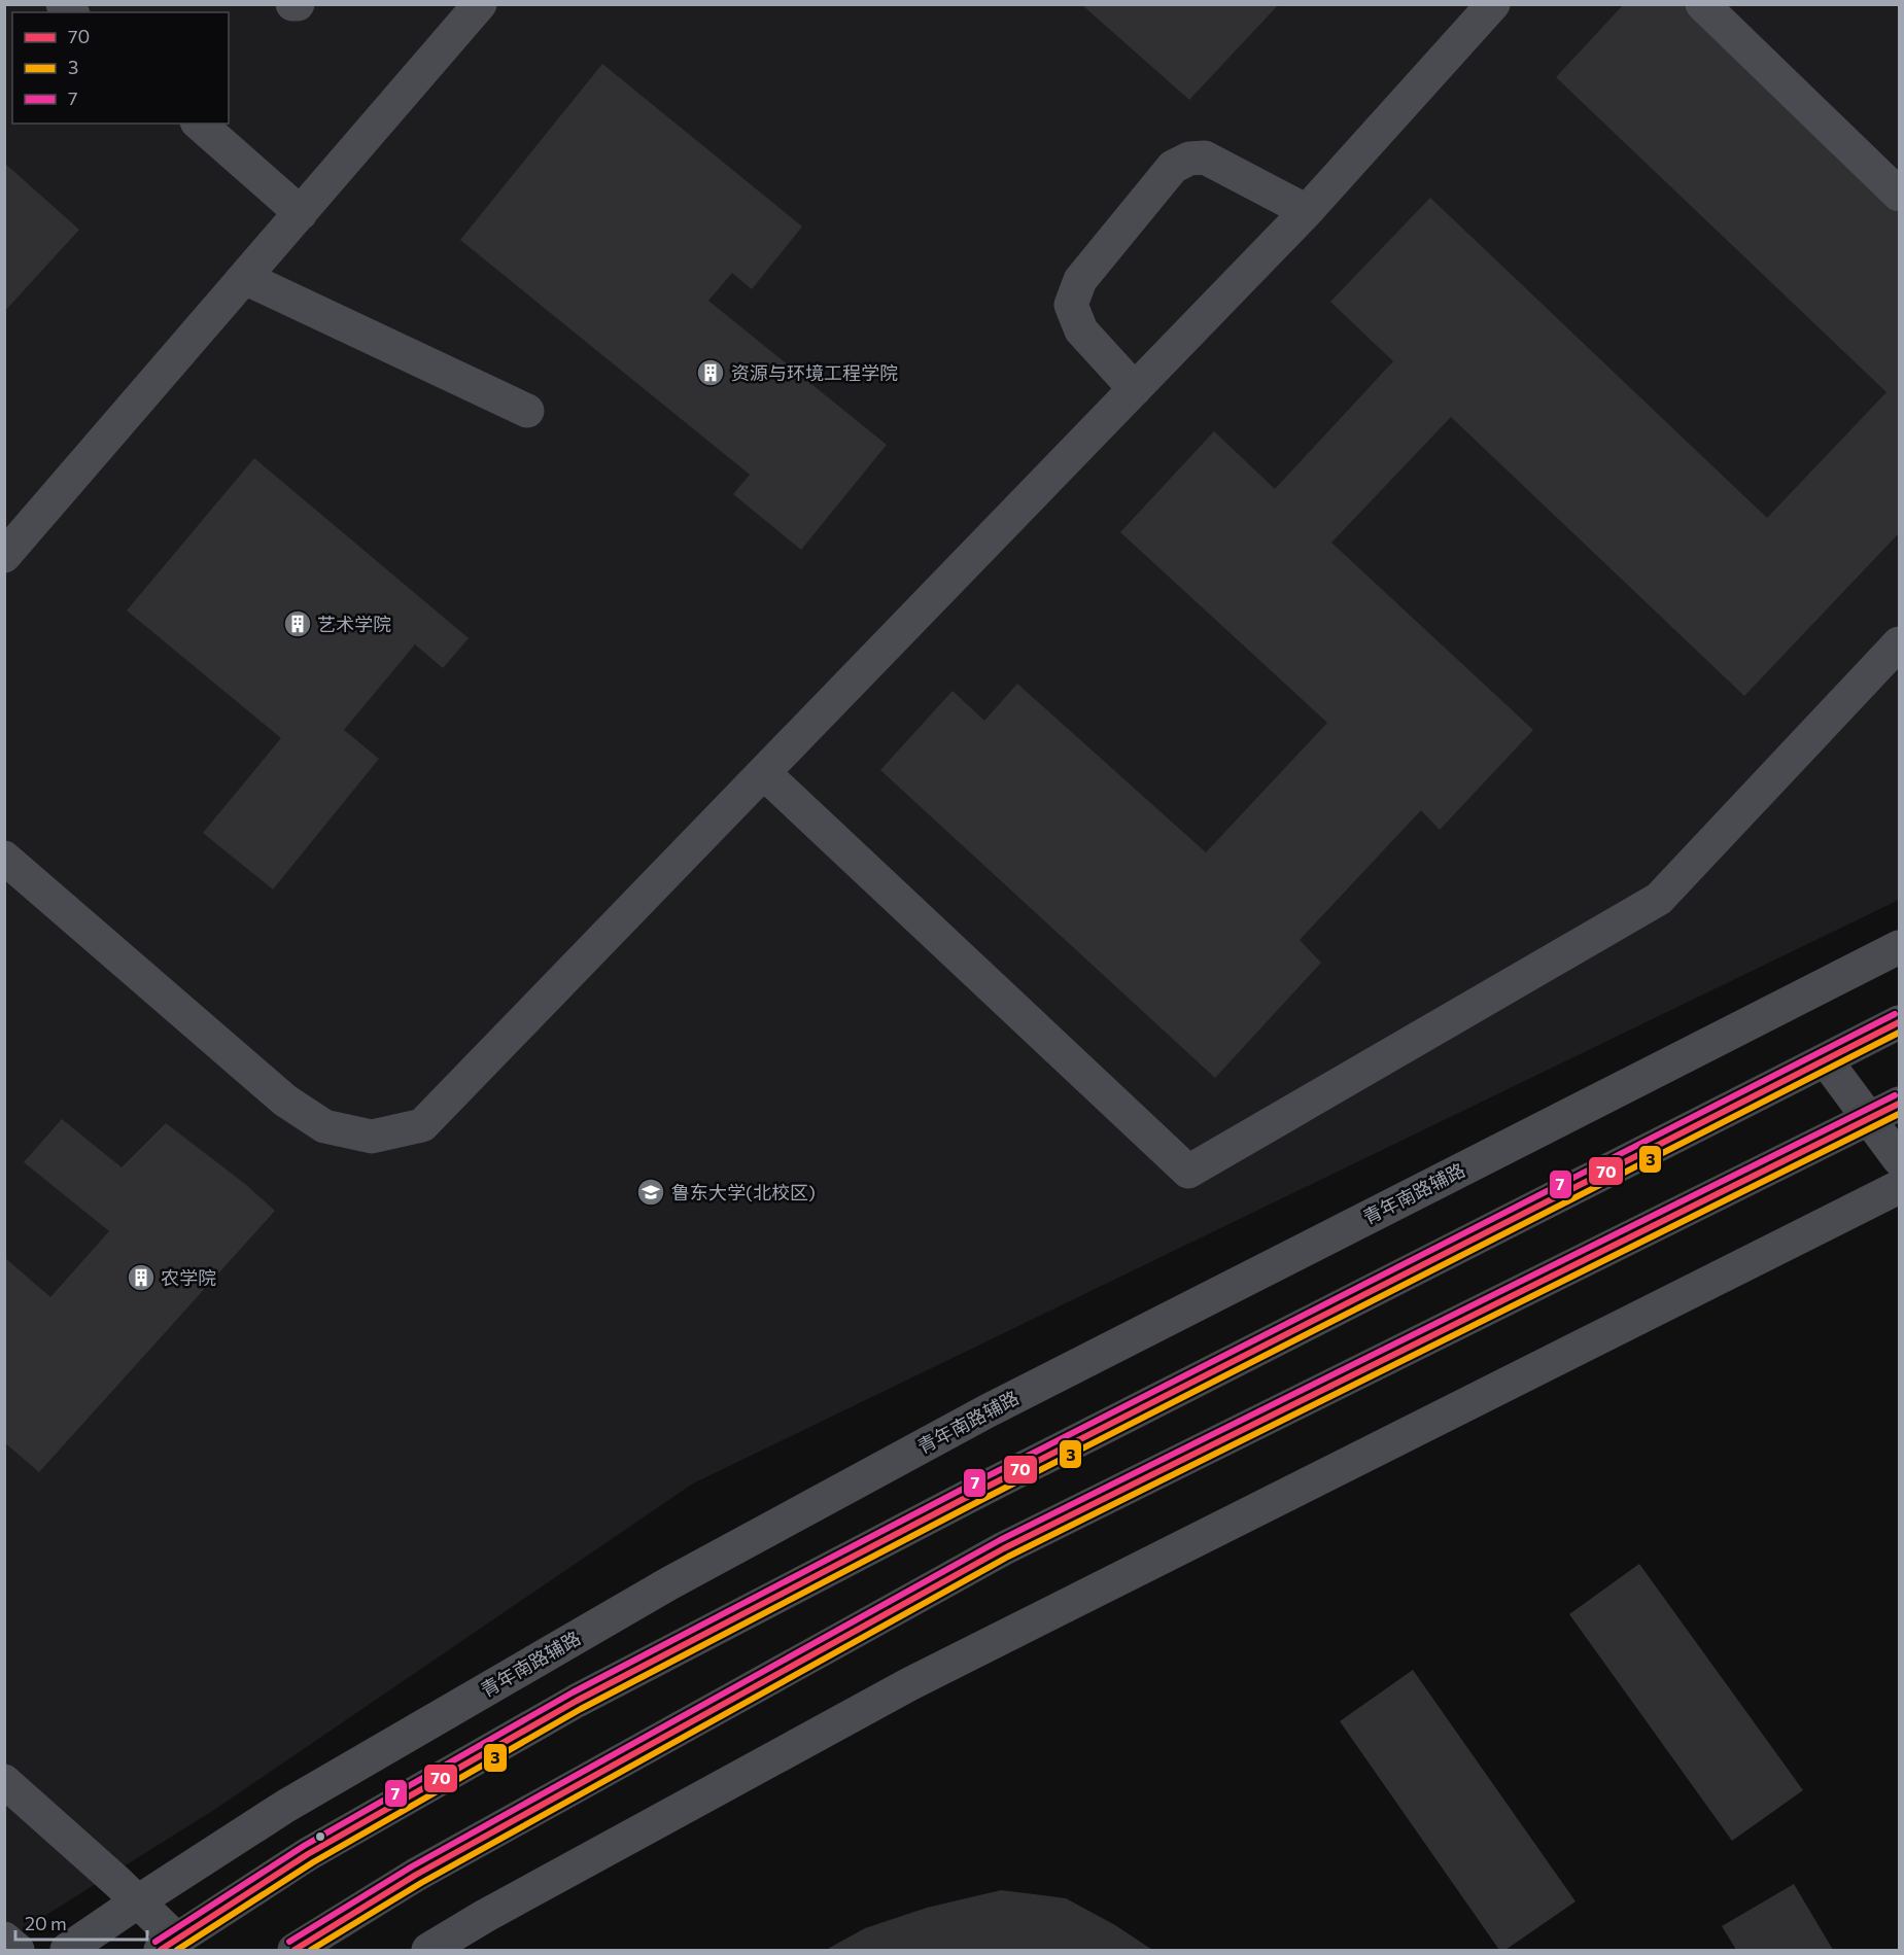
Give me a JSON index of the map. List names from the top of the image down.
{
  "streets": {
    "lane": ["青年南路辅路"]
  },
  "places": {
    "building": ["资源与环境工程学院", "艺术学院", "农学院"],
    "school or university": ["鲁东大学(北校区)"]
  },
  "lines": ["transit line 7", "transit line 70", "transit line 3"],
  "legend": ["70", "3", "7"],
  "scale_bar": "20 m"
}
